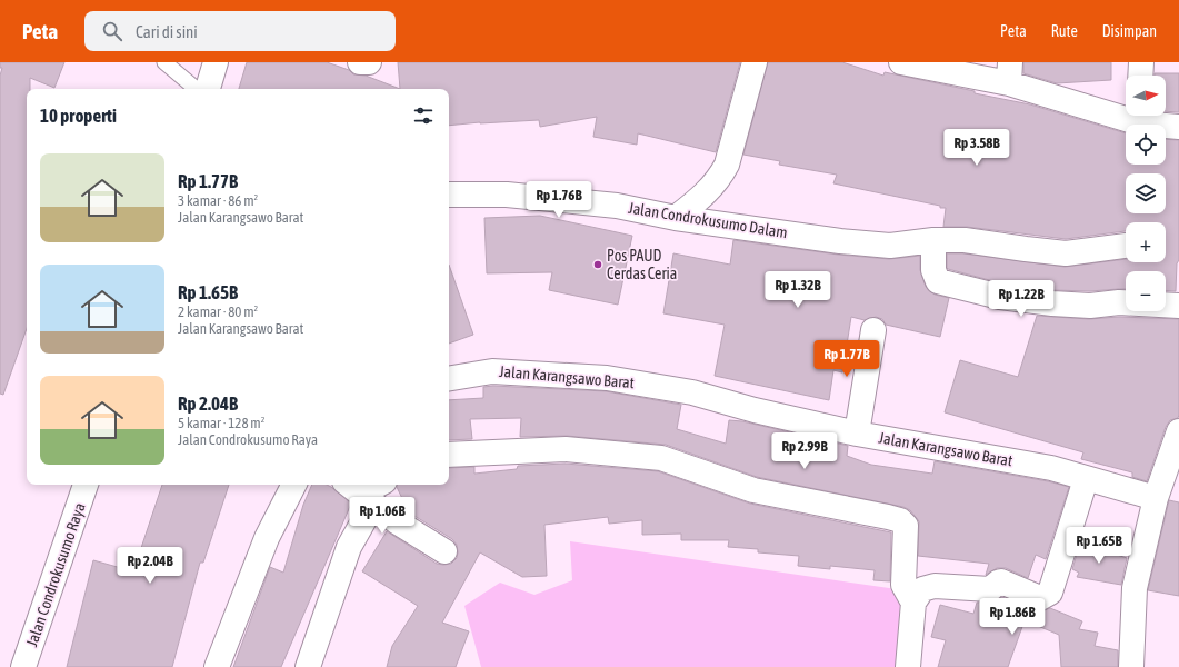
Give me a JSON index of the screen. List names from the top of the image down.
{
  "streets": {
    "street": ["Jalan Condrokusumo Dalam", "Jalan Karangsawo Barat", "Jalan Condrokusumo Raya"]
  },
  "places": ["Pos PAUD Cerdas Ceria"],
  "north": "right",
  "page": {
    "header": "Peta",
    "search": "Cari di sini",
    "nav": ["Peta", "Rute", "Disimpan"],
    "map_buttons": ["+", "−"],
    "heading": "10 properti",
    "price": [
      "Rp 3.58B",
      "Rp 1.76B",
      "Rp 1.32B",
      "Rp 1.22B",
      "Rp 1.77B",
      "Rp 2.99B",
      "Rp 1.06B",
      "Rp 1.65B",
      "Rp 2.04B",
      "Rp 1.86B"
    ],
    "list": [
      {
        "name": "Rp 1.77B",
        "note": "3 kamar · 86 m² · Jalan Karangsawo Barat"
      },
      {
        "name": "Rp 1.65B",
        "note": "2 kamar · 80 m² · Jalan Karangsawo Barat"
      },
      {
        "name": "Rp 2.04B",
        "note": "5 kamar · 128 m² · Jalan Condrokusumo Raya"
      }
    ]
  }
}
